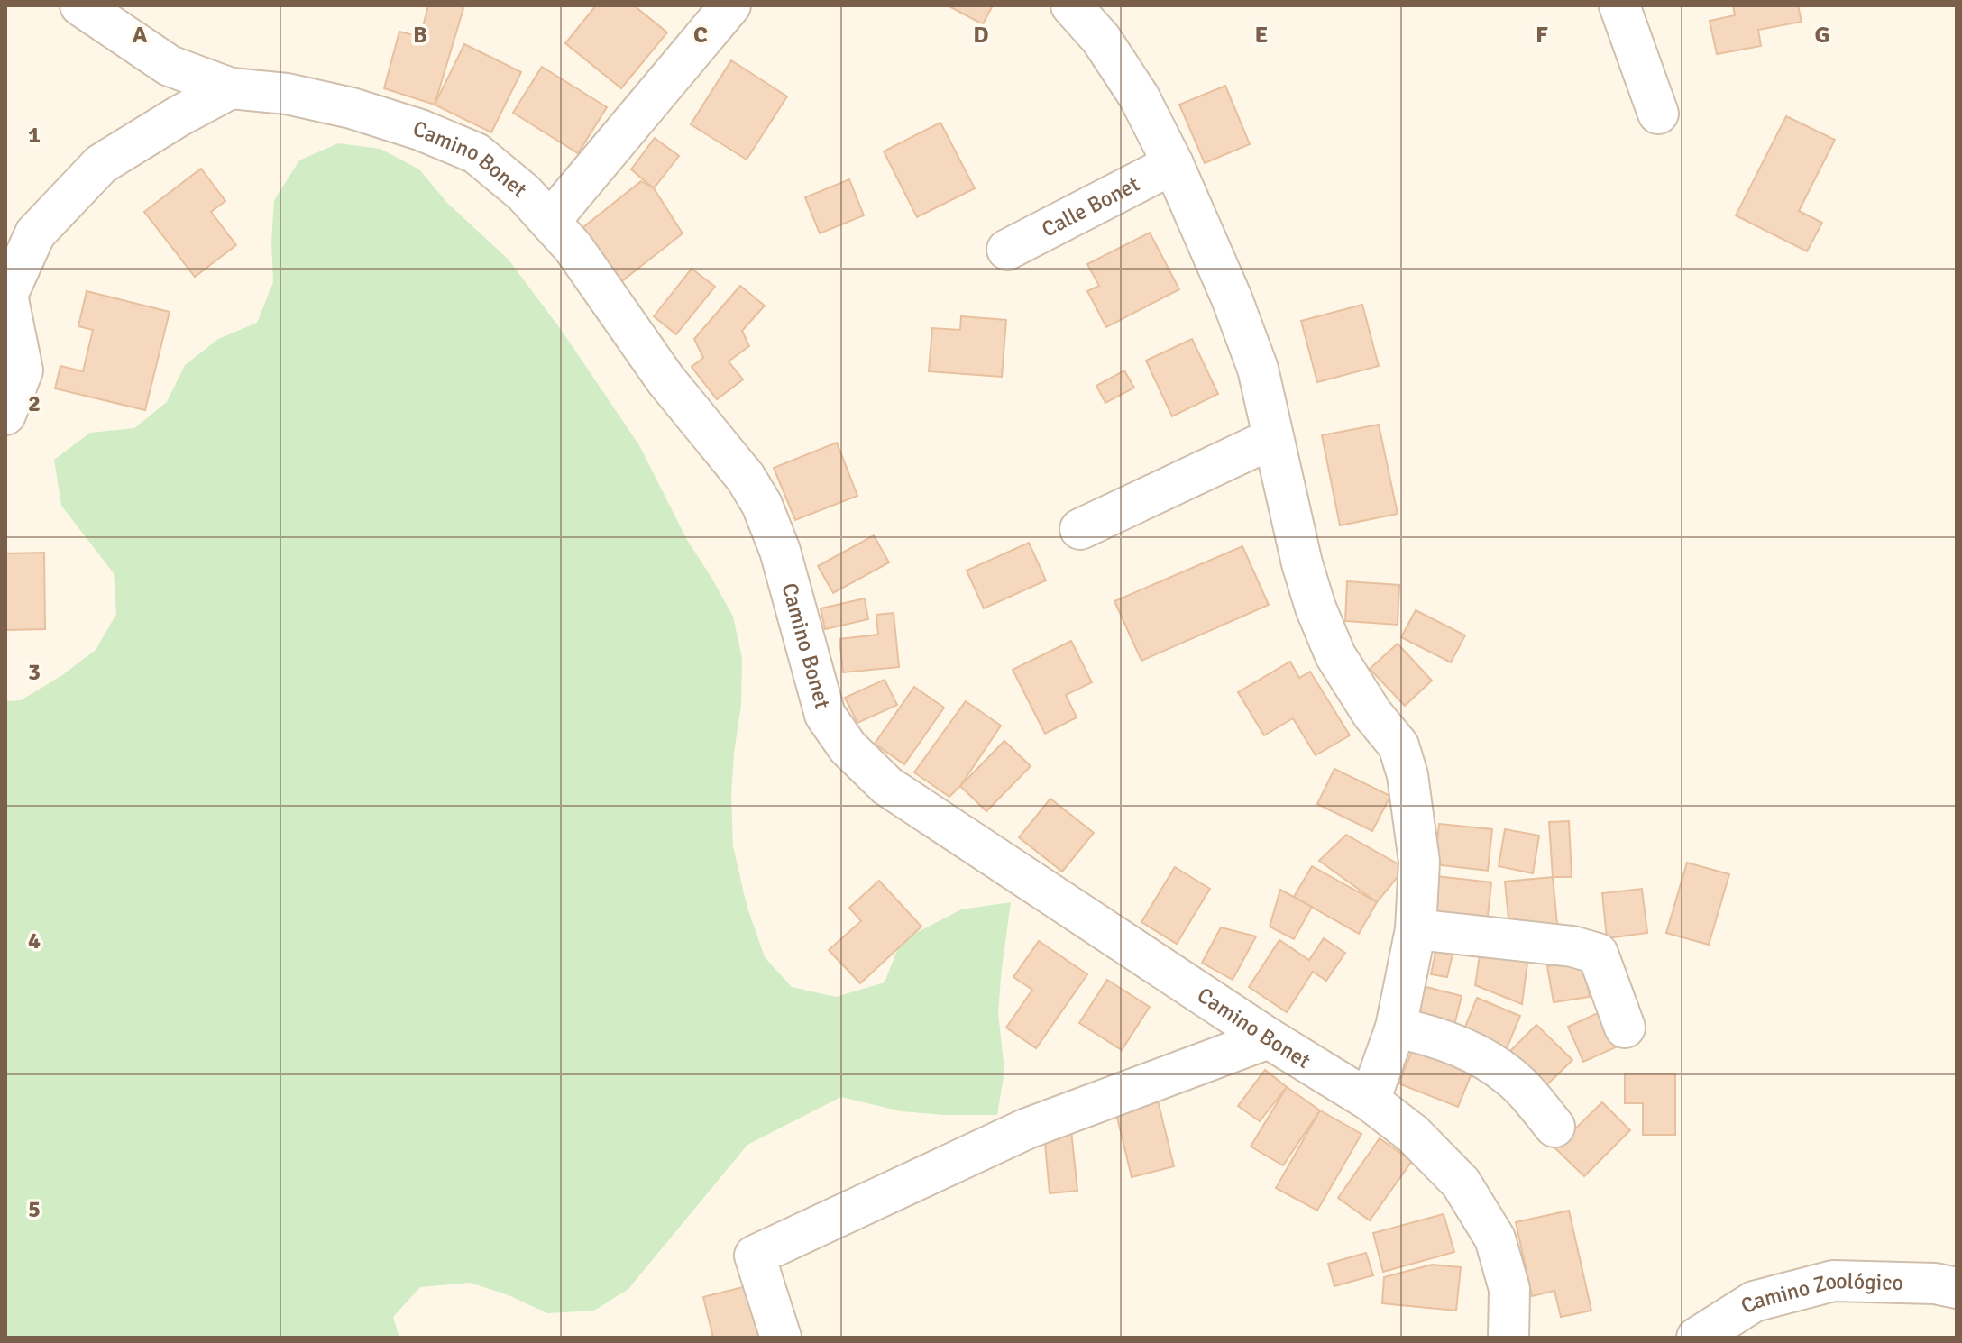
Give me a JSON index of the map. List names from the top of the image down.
{
  "streets": {
    "street": ["Camino Bonet", "Calle Bonet", "Camino Zoológico"]
  },
  "grid": {
    "columns": [
      "A",
      "B",
      "C",
      "D",
      "E",
      "F",
      "G"
    ],
    "rows": [
      "1",
      "2",
      "3",
      "4",
      "5"
    ]
  }
}
